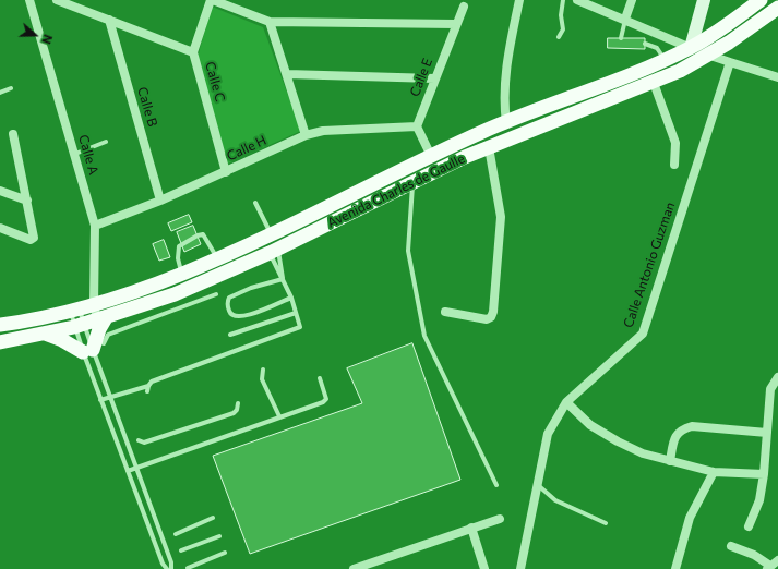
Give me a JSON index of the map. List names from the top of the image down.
{
  "streets": {
    "main road": ["Avenida Charles de Gaulle"],
    "street": [
      "Calle E",
      "Calle C",
      "Calle B",
      "Calle H",
      "Calle A",
      "Calle Antonio Guzman"
    ]
  },
  "crossings": [
    ["Calle E", "Calle H"],
    ["Calle C", "Calle H"],
    ["Calle B", "Calle H"],
    ["Calle H", "Calle A"],
    ["Calle A", "Avenida Charles de Gaulle"]
  ],
  "north": "right"
}
